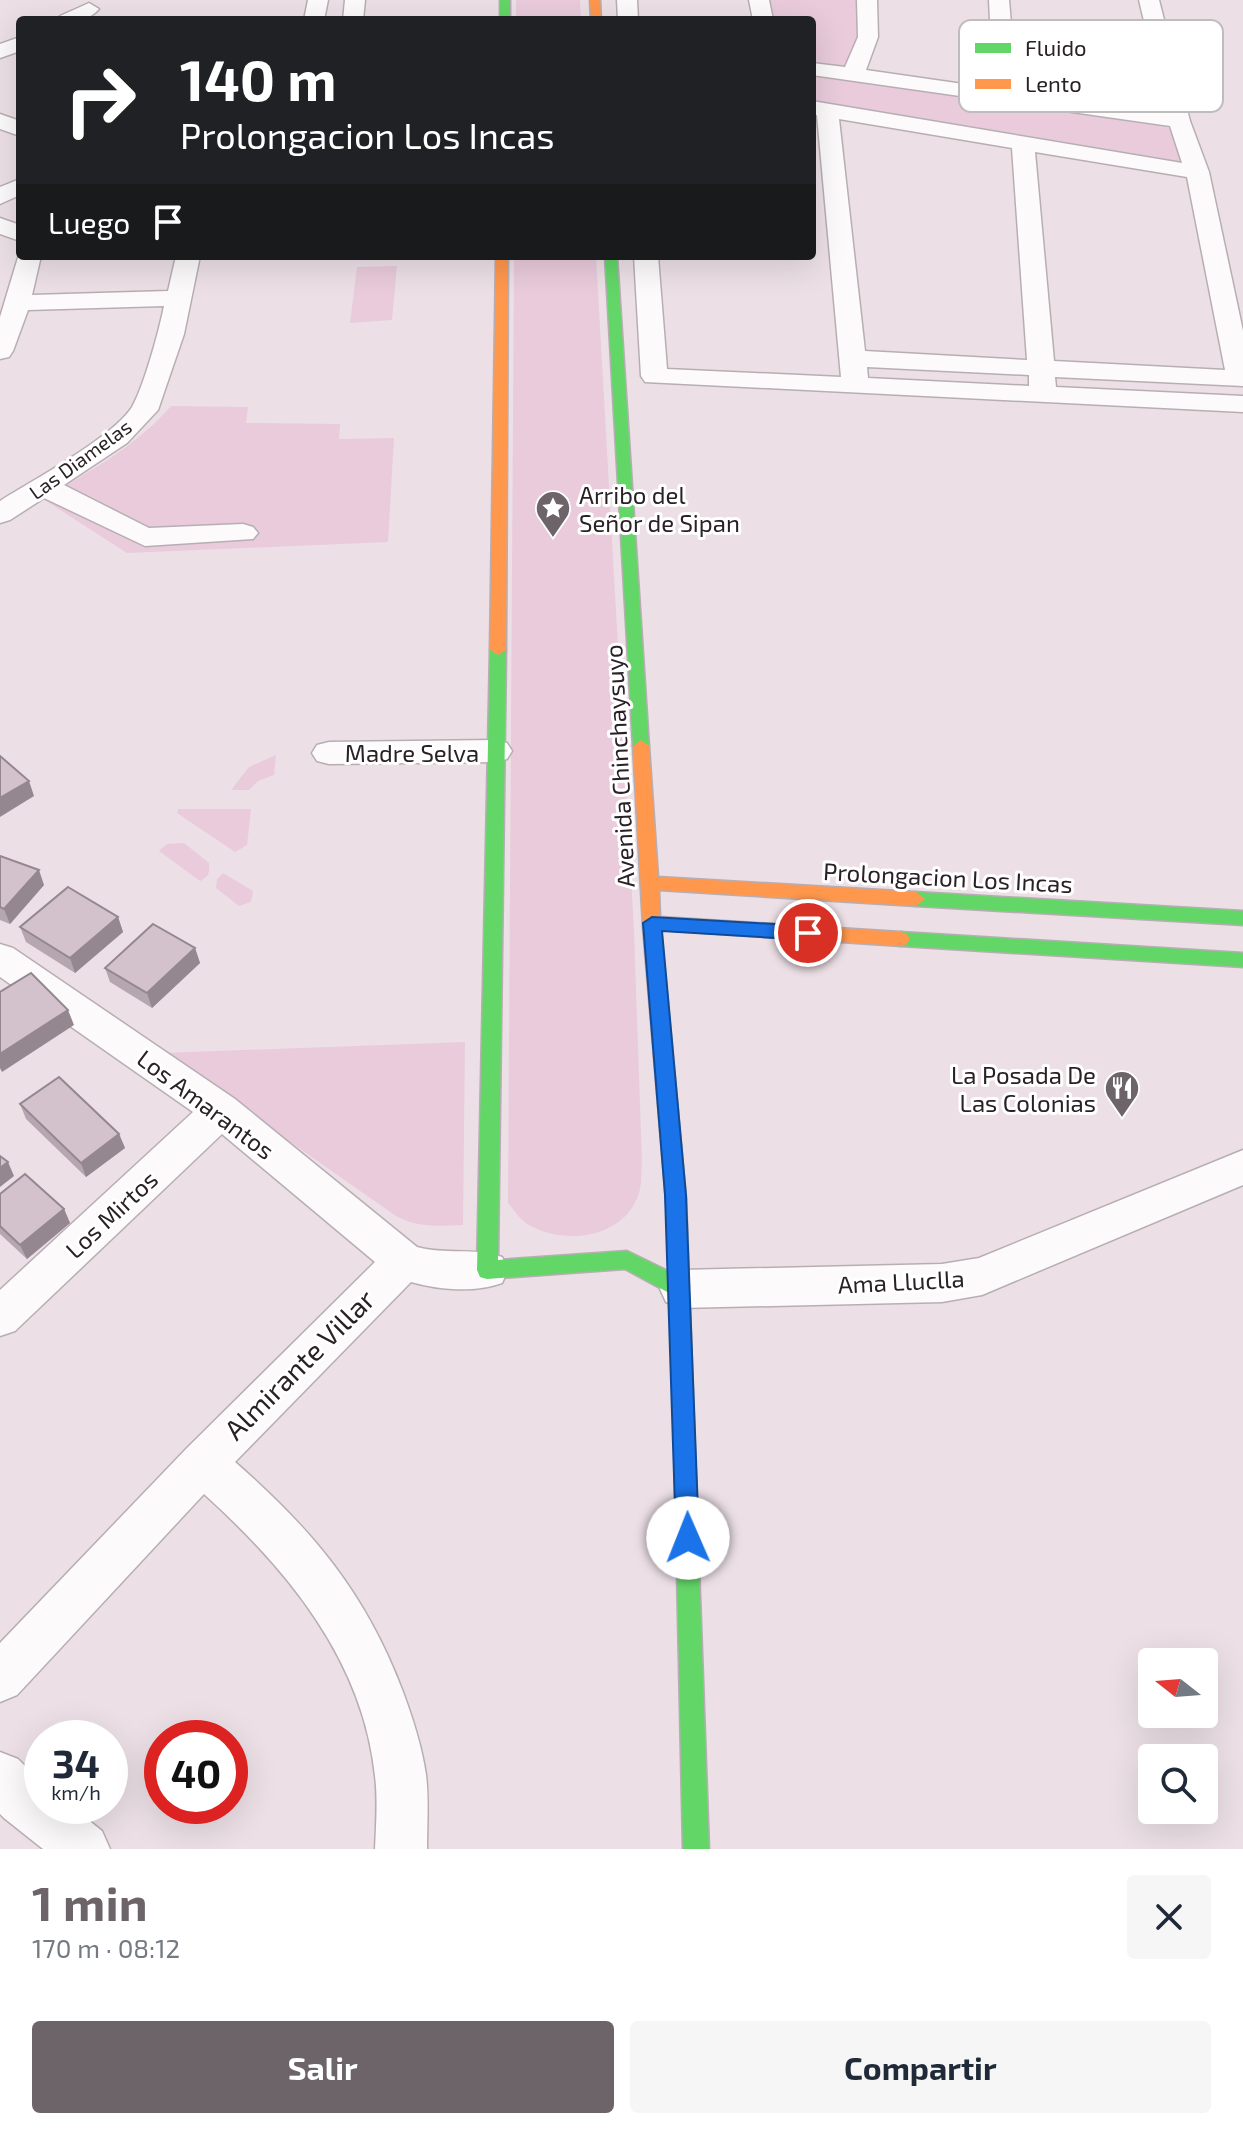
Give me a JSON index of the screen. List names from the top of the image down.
{
  "streets": {
    "street": [
      "Las Diamelas",
      "Madre Selva",
      "Avenida Chinchaysuyo",
      "Prolongacion Los Incas",
      "Los Amarantos",
      "Los Mirtos",
      "Ama Lluclla",
      "Almirante Villar"
    ]
  },
  "crossings": [
    ["Avenida Chinchaysuyo", "Prolongacion Los Incas"],
    ["Avenida Chinchaysuyo", "Ama Lluclla"],
    ["Los Amarantos", "Los Mirtos"],
    ["Los Amarantos", "Almirante Villar"]
  ],
  "places": {
    "place": ["Arribo del Señor de Sipan"],
    "restaurant": ["La Posada De Las Colonias"]
  },
  "legend": ["Fluido", "Lento"],
  "north": "left",
  "page": {
    "turn": ["140 m", "Prolongacion Los Incas"],
    "then": "Luego",
    "speed": "34 km/h",
    "limit": "40",
    "heading": ["1 min", "170 m · 08:12"],
    "buttons": ["Salir", "Compartir"]
  }
}
